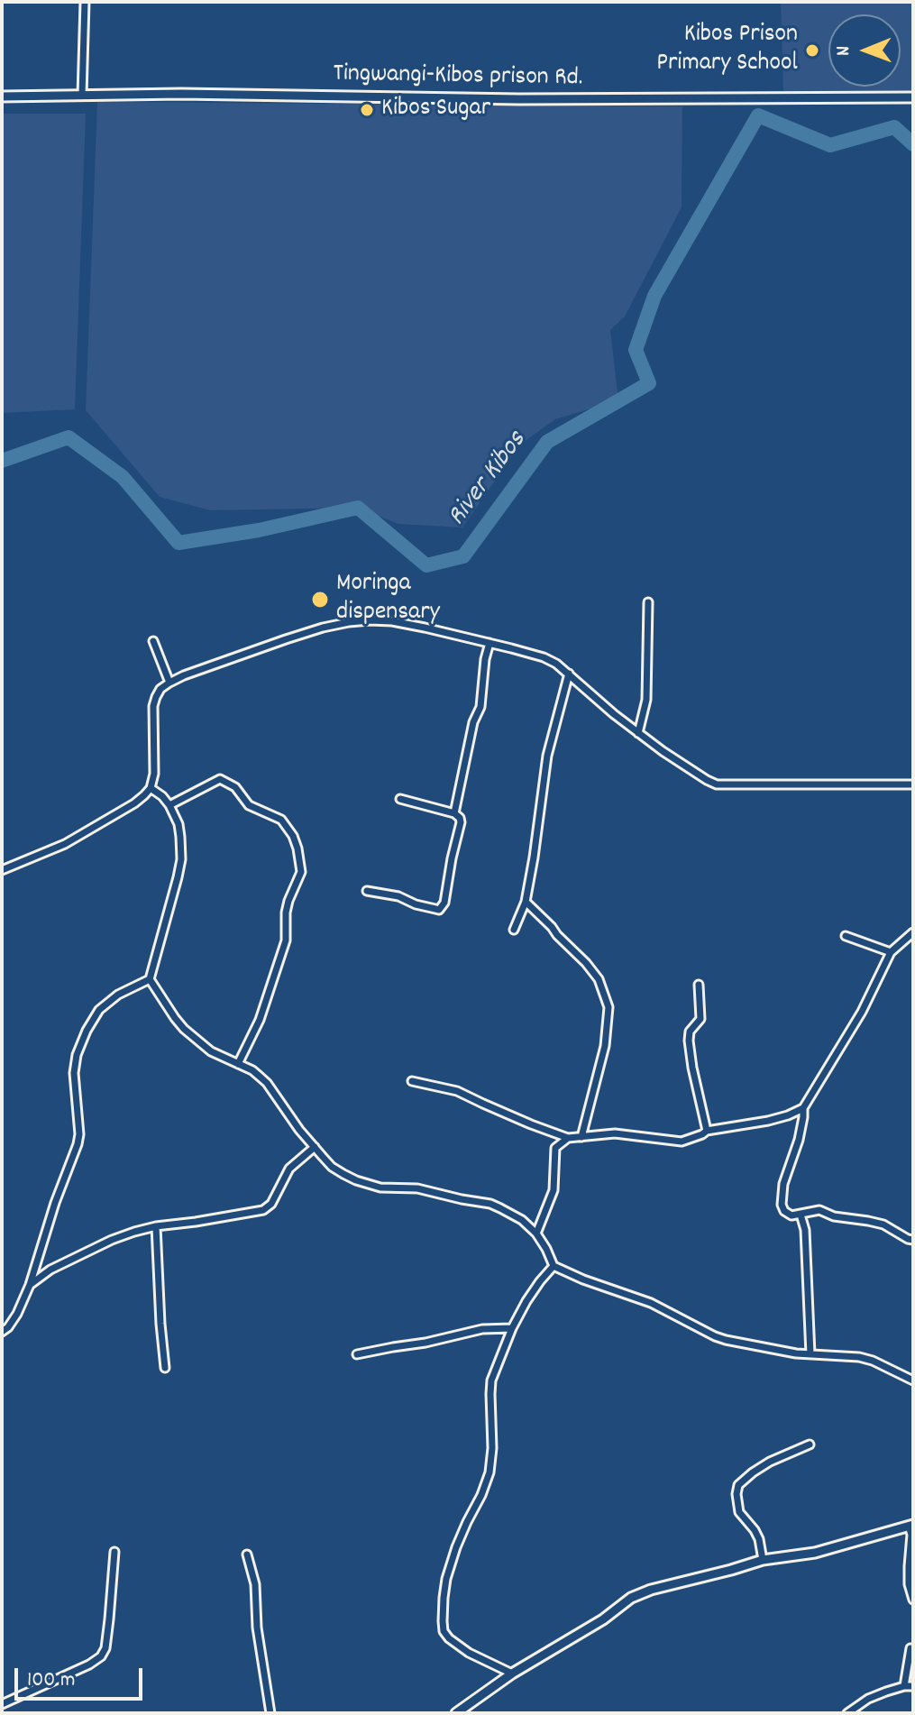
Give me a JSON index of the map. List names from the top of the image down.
{
  "streets": {
    "street": ["Tingwangi-Kibos prison Rd."]
  },
  "water": ["River Kibos"],
  "places": ["Kibos Prison Primary School", "Kibos Sugar", "Moringa dispensary"],
  "scale_bar": "100 m",
  "north": "left"
}
